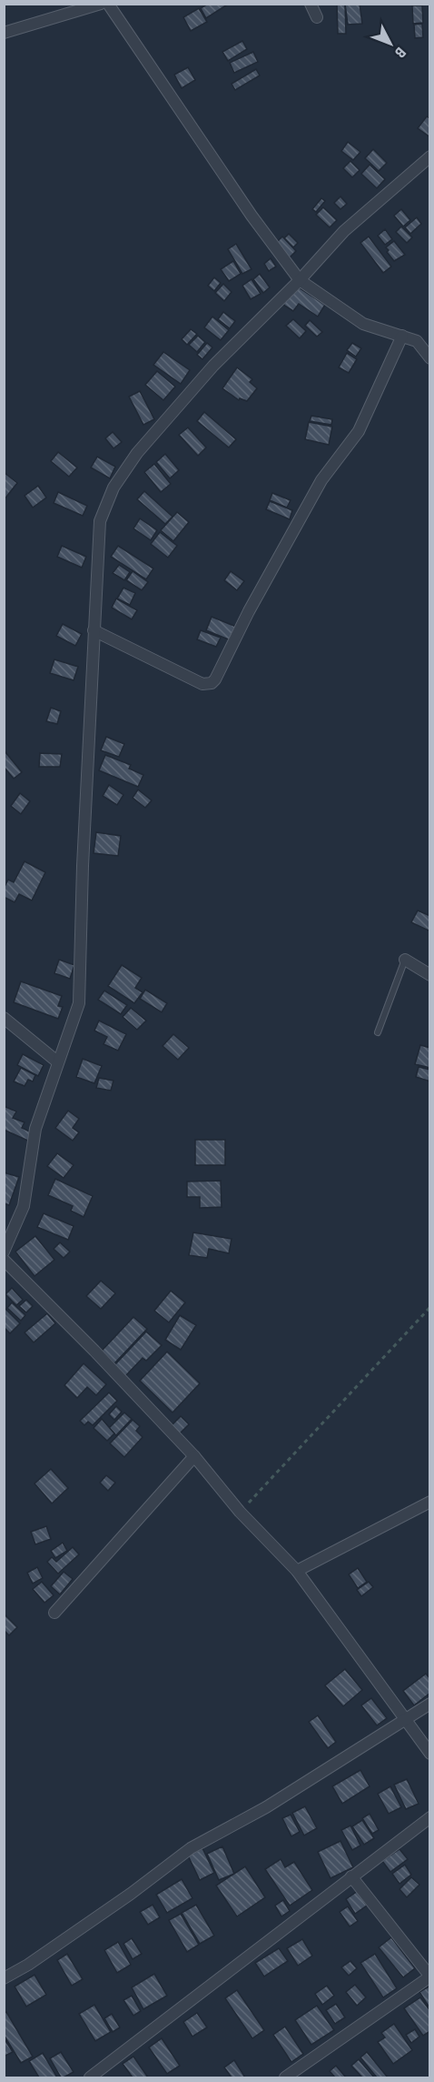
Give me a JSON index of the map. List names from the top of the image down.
{
  "north": "bottom right"
}
